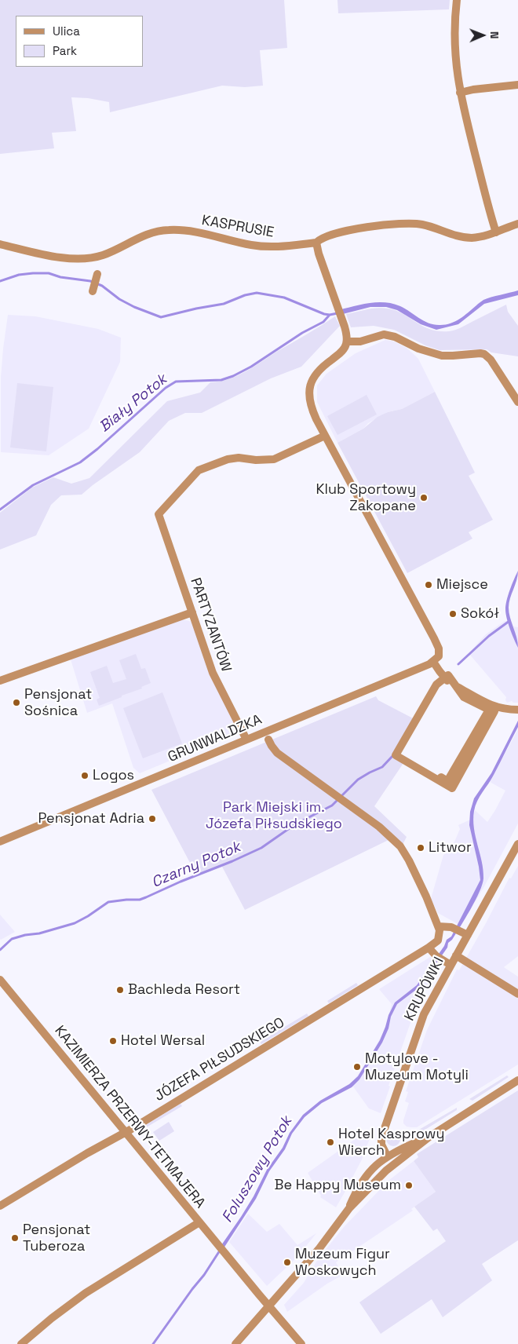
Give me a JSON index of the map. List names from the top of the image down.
{
  "streets": {
    "street": [
      "KASPRUSIE",
      "PARTYZANTÓW",
      "GRUNWALDZKA",
      "KRUPÓWKI",
      "JÓZEFA PIŁSUDSKIEGO",
      "KAZIMIERZA PRZERWY-TETMAJERA"
    ]
  },
  "crossings": [
    ["PARTYZANTÓW", "GRUNWALDZKA"],
    ["JÓZEFA PIŁSUDSKIEGO", "KAZIMIERZA PRZERWY-TETMAJERA"]
  ],
  "water": ["Biały Potok", "Czarny Potok", "Foluszowy Potok"],
  "parks": ["Park Miejski im. Józefa Piłsudskiego"],
  "places": [
    "Klub Sportowy Zakopane",
    "Miejsce",
    "Sokół",
    "Pensjonat Sośnica",
    "Logos",
    "Pensjonat Adria",
    "Litwor",
    "Bachleda Resort",
    "Hotel Wersal",
    "Motylove - Muzeum Motyli",
    "Hotel Kasprowy Wierch",
    "Be Happy Museum",
    "Pensjonat Tuberoza",
    "Muzeum Figur Woskowych"
  ],
  "legend": ["Ulica", "Park"],
  "north": "right"
}
